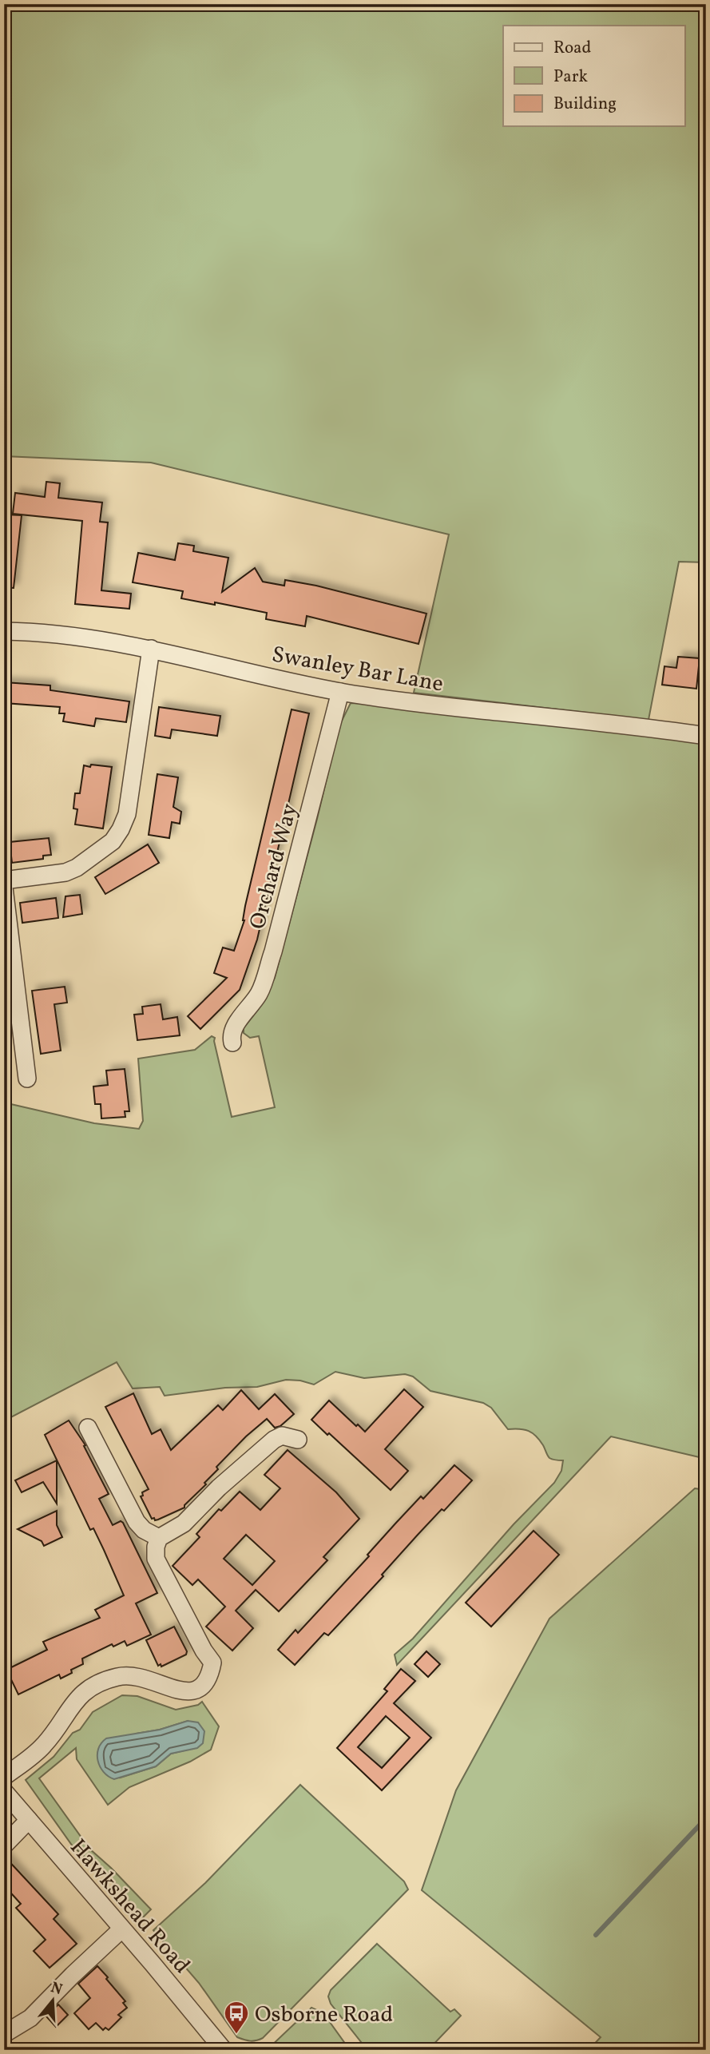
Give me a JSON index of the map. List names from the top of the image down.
{
  "streets": {
    "street": ["Swanley Bar Lane", "Orchard Way", "Hawkshead Road"]
  },
  "crossings": [
    ["Swanley Bar Lane", "Orchard Way"]
  ],
  "places": {
    "bus stop": ["Osborne Road"]
  },
  "legend": ["Road", "Park", "Building"],
  "north": "top"
}
